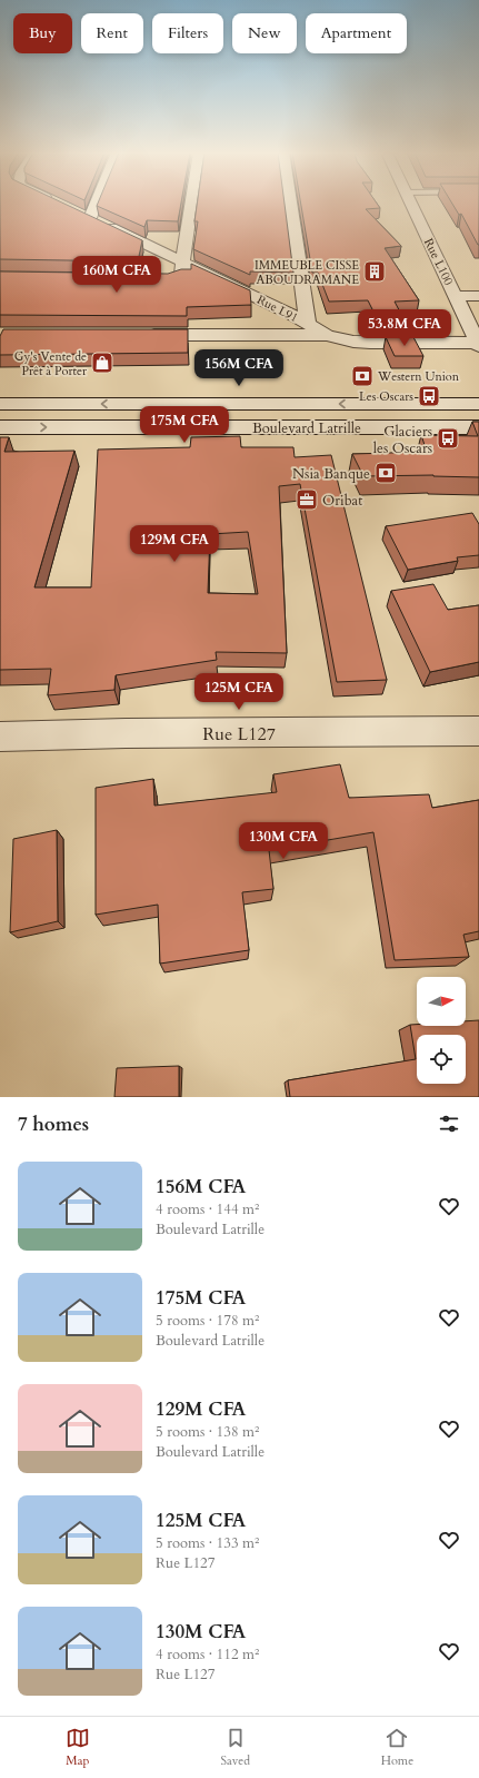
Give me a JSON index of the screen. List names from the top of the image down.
{
  "streets": {
    "street": [
      "Rue L100",
      "Rue L91",
      "Boulevard Latrille",
      "Rue L127"
    ]
  },
  "places": {
    "building": ["IMMEUBLE CISSE ABOUDRAMANE"],
    "shop": ["Gy's Vente de Prêt à Porter"],
    "bank": ["Western Union", "Nsia Banque"],
    "bus stop": ["Les Oscars", "Glaciers les Oscars"],
    "office": ["Oribat"]
  },
  "north": "right",
  "page": {
    "chip": [
      "Buy",
      "Rent",
      "Filters",
      "New",
      "Apartment"
    ],
    "price": [
      "160M CFA",
      "53.8M CFA",
      "156M CFA",
      "175M CFA",
      "129M CFA",
      "125M CFA",
      "130M CFA"
    ],
    "heading": "7 homes",
    "list": [
      {
        "name": "156M CFA",
        "note": "4 rooms · 144 m² · Boulevard Latrille"
      },
      {
        "name": "175M CFA",
        "note": "5 rooms · 178 m² · Boulevard Latrille"
      },
      {
        "name": "129M CFA",
        "note": "5 rooms · 138 m² · Boulevard Latrille"
      },
      {
        "name": "125M CFA",
        "note": "5 rooms · 133 m² · Rue L127"
      },
      {
        "name": "130M CFA",
        "note": "4 rooms · 112 m² · Rue L127"
      }
    ],
    "tabs": ["Map", "Saved", "Home"]
  }
}
